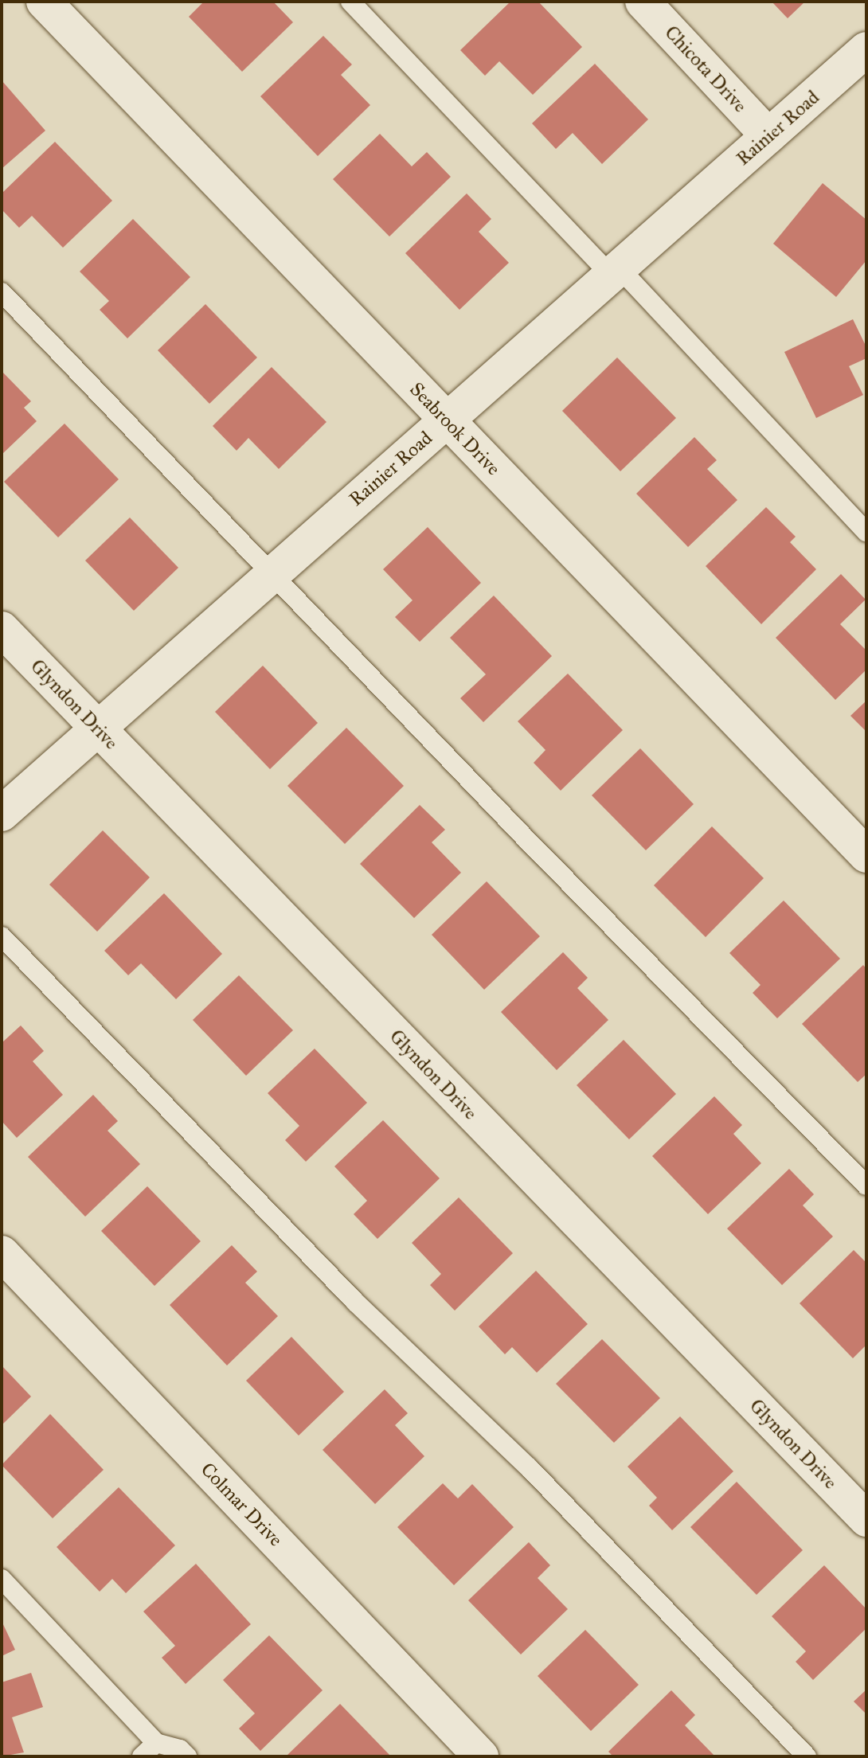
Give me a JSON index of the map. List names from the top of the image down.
{
  "streets": {
    "street": [
      "Chicota Drive",
      "Rainier Road",
      "Seabrook Drive",
      "Glyndon Drive",
      "Colmar Drive"
    ]
  },
  "crossings": [
    ["Chicota Drive", "Rainier Road"],
    ["Rainier Road", "Seabrook Drive"],
    ["Rainier Road", "Glyndon Drive"]
  ]
}
